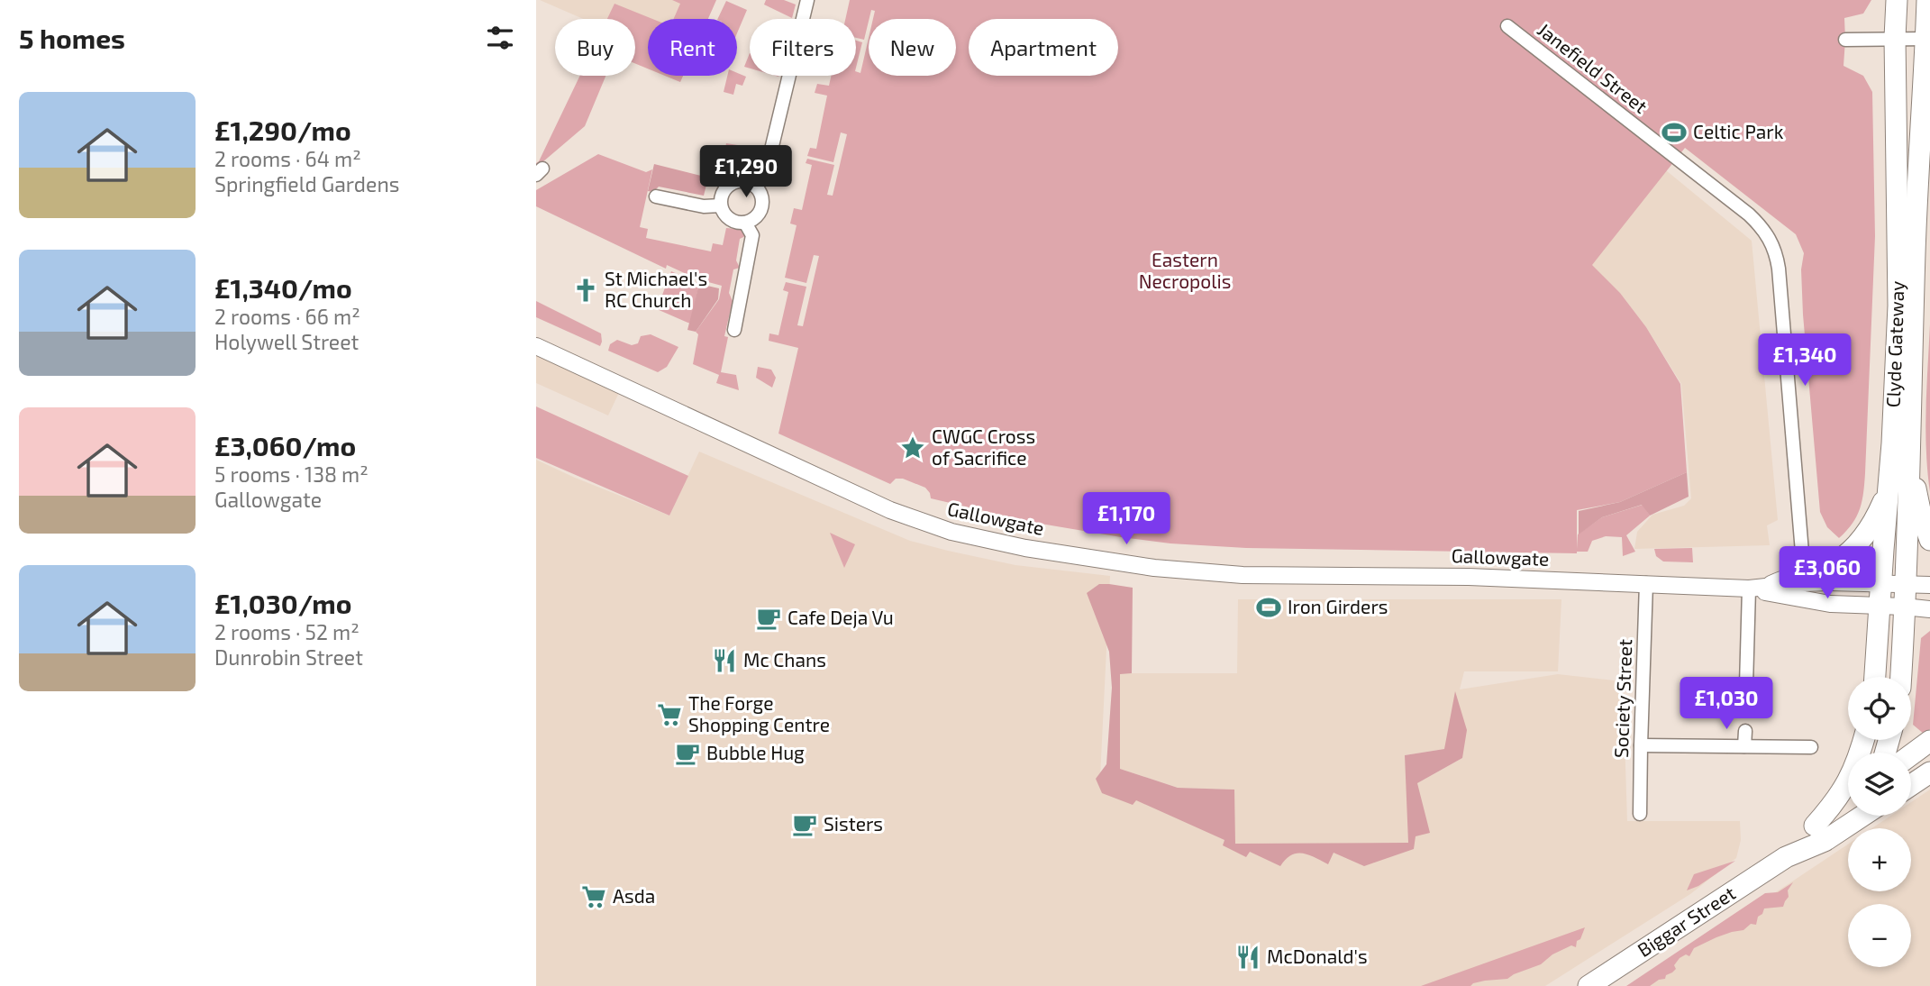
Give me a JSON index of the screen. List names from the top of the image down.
{
  "streets": {
    "main road": ["Clyde Gateway", "Biggar Street"],
    "street": ["Janefield Street", "Gallowgate", "Society Street"]
  },
  "crossings": [
    ["Clyde Gateway", "Gallowgate"],
    ["Gallowgate", "Society Street"]
  ],
  "parks": ["Eastern Necropolis"],
  "places": {
    "sports": ["Celtic Park", "Iron Girders"],
    "church": ["St Michael's RC Church"],
    "place": ["CWGC Cross of Sacrifice"],
    "cafe": ["Cafe Deja Vu", "Bubble Hug", "Sisters"],
    "restaurant": ["Mc Chans", "McDonald's"],
    "supermarket": ["The Forge Shopping Centre", "Asda"]
  },
  "page": {
    "heading": "5 homes",
    "chip": [
      "Buy",
      "Rent",
      "Filters",
      "New",
      "Apartment"
    ],
    "list": [
      {
        "name": "£1,290/mo",
        "note": "2 rooms · 64 m² · Springfield Gardens"
      },
      {
        "name": "£1,340/mo",
        "note": "2 rooms · 66 m² · Holywell Street"
      },
      {
        "name": "£3,060/mo",
        "note": "5 rooms · 138 m² · Gallowgate"
      },
      {
        "name": "£1,030/mo",
        "note": "2 rooms · 52 m² · Dunrobin Street"
      }
    ],
    "price": [
      "£1,290",
      "£1,340",
      "£1,170",
      "£3,060",
      "£1,030"
    ],
    "map_buttons": ["+", "−"]
  }
}
